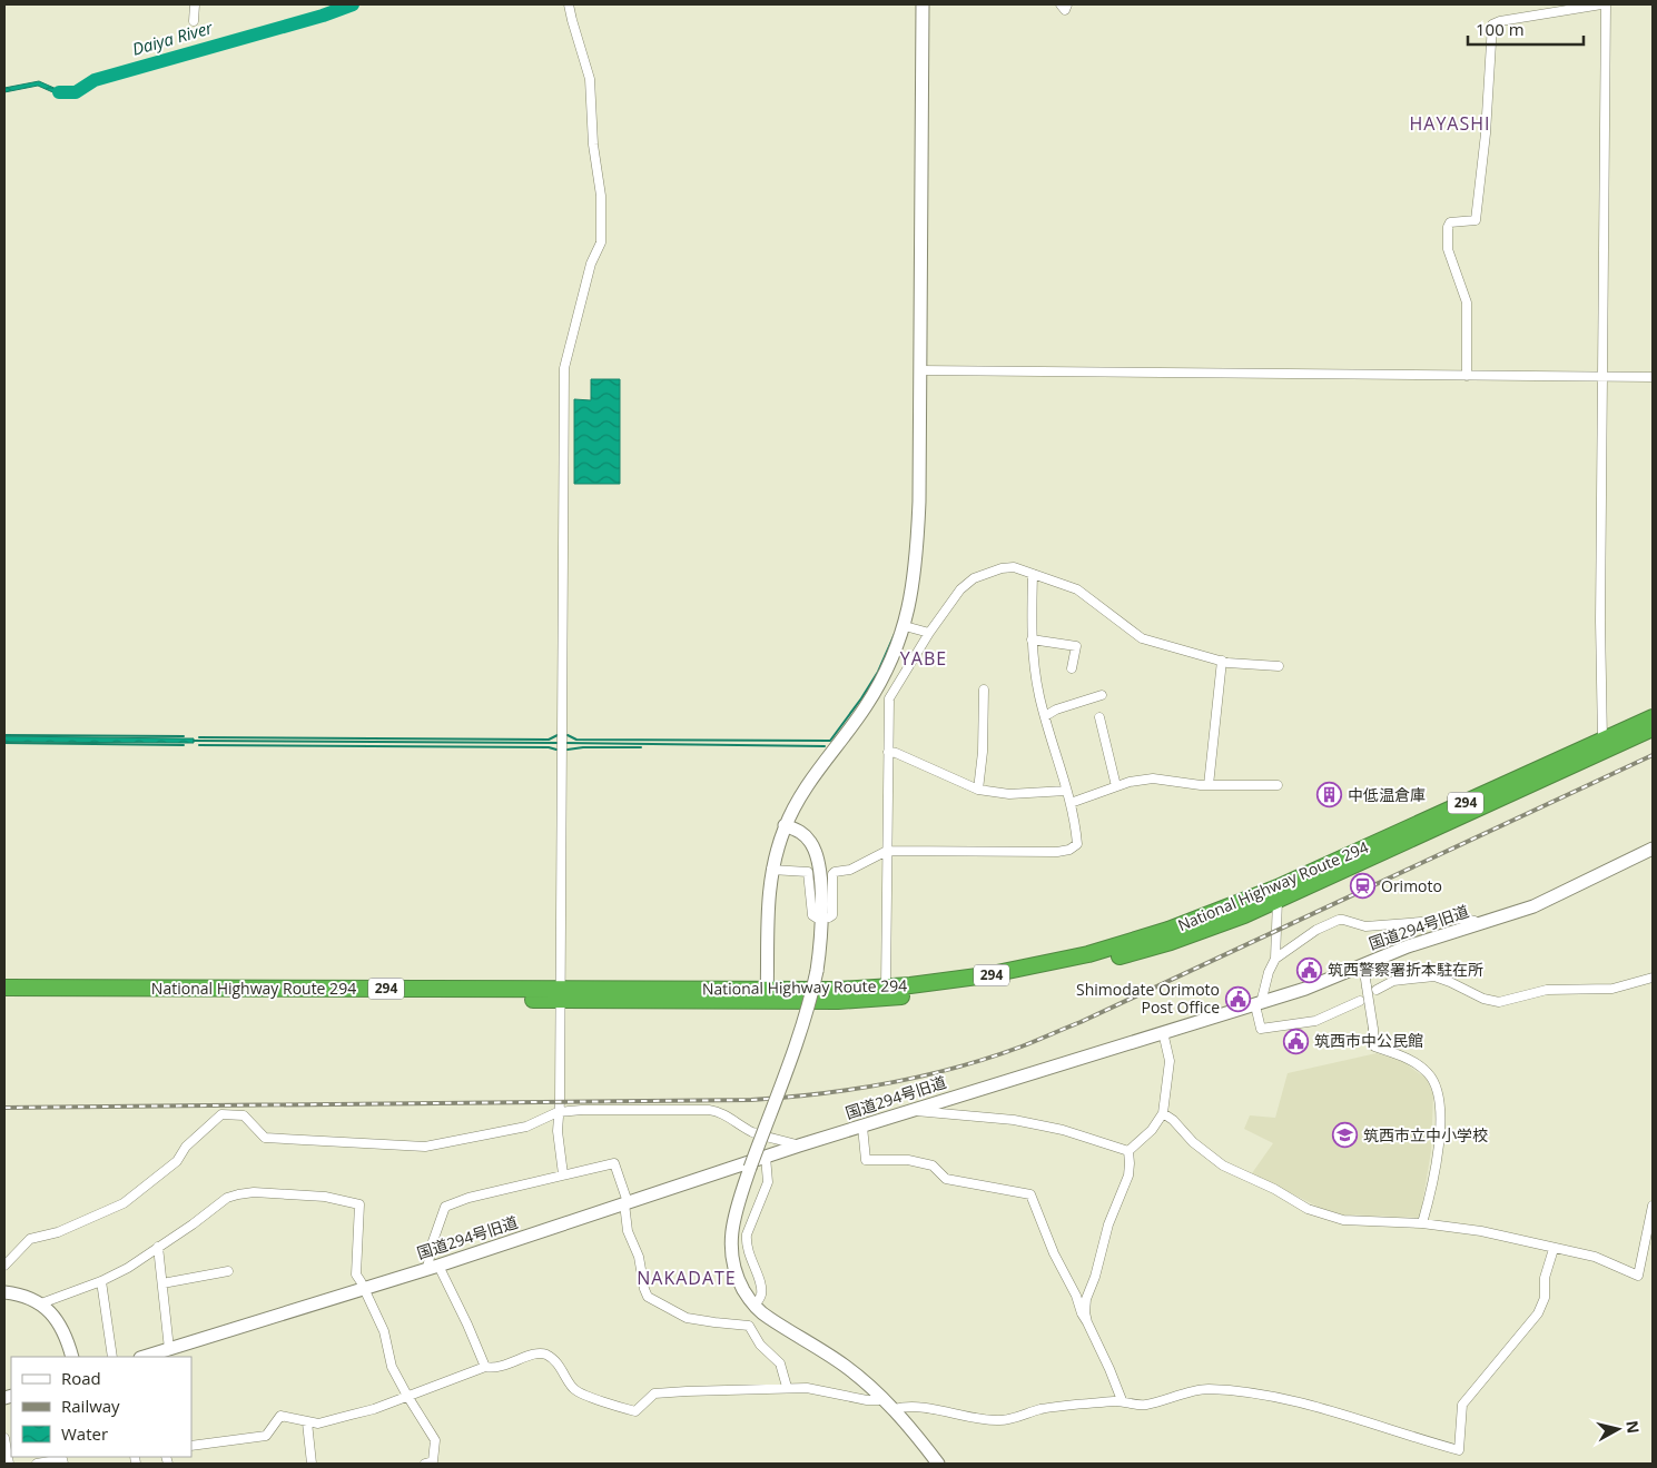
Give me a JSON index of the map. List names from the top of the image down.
{
  "streets": {
    "highway": ["294", "National Highway Route 294"],
    "street": ["国道294号旧道"]
  },
  "districts": ["HAYASHI", "YABE", "NAKADATE"],
  "water": ["Daiya River"],
  "places": {
    "building": ["中低温倉庫"],
    "station": ["Orimoto"],
    "public building": ["筑西警察署折本駐在所", "Shimodate Orimoto Post Office", "筑西市中公民館"],
    "school or university": ["筑西市立中小学校"]
  },
  "legend": ["Road", "Railway", "Water"],
  "scale_bar": "100 m",
  "north": "right"
}
